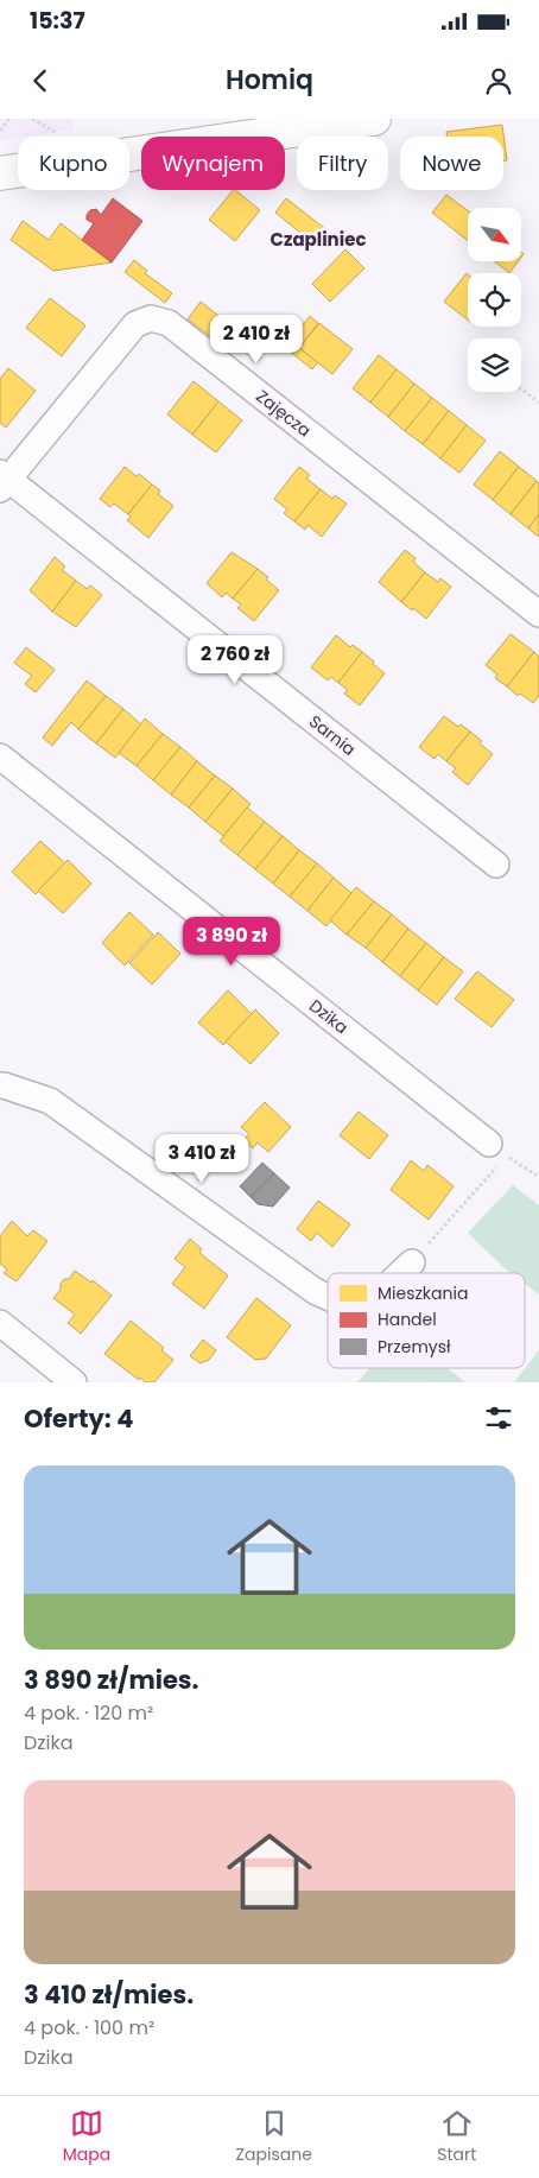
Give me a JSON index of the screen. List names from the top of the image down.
{
  "streets": {
    "street": ["Zajęcza", "Sarnia", "Dzika"]
  },
  "crossings": [
    ["Zajęcza", "Sarnia"]
  ],
  "districts": ["Czapliniec"],
  "legend": ["Mieszkania", "Handel", "Przemysł"],
  "north": "bottom right",
  "page": {
    "status": "15:37",
    "header": "Homiq",
    "chip": [
      "Kupno",
      "Wynajem",
      "Filtry",
      "Nowe"
    ],
    "price": [
      "2 410 zł",
      "2 760 zł",
      "3 890 zł",
      "3 410 zł"
    ],
    "heading": "Oferty: 4",
    "list": [
      {
        "name": "3 890 zł/mies.",
        "note": "4 pok. · 120 m² · Dzika"
      },
      {
        "name": "3 410 zł/mies.",
        "note": "4 pok. · 100 m² · Dzika"
      }
    ],
    "tabs": ["Mapa", "Zapisane", "Start"]
  }
}
